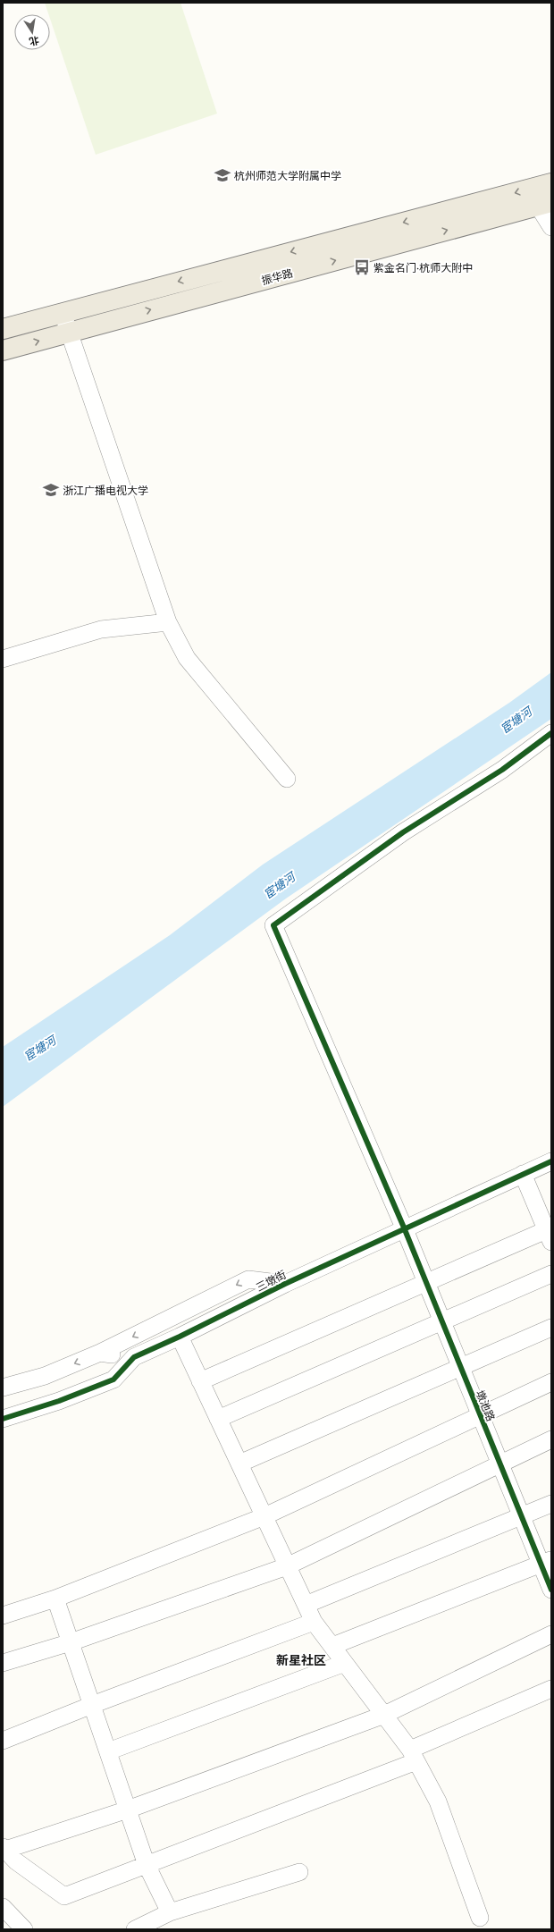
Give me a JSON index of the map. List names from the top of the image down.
{
  "streets": {
    "main road": ["振华路"],
    "street": ["三墩街", "墩池路"]
  },
  "crossings": [
    ["三墩街", "墩池路"]
  ],
  "districts": ["新星社区"],
  "water": ["宦塘河"],
  "places": {
    "school or university": ["杭州师范大学附属中学", "浙江广播电视大学"],
    "bus stop": ["紫金名门·杭师大附中"]
  },
  "north": "bottom"
}
